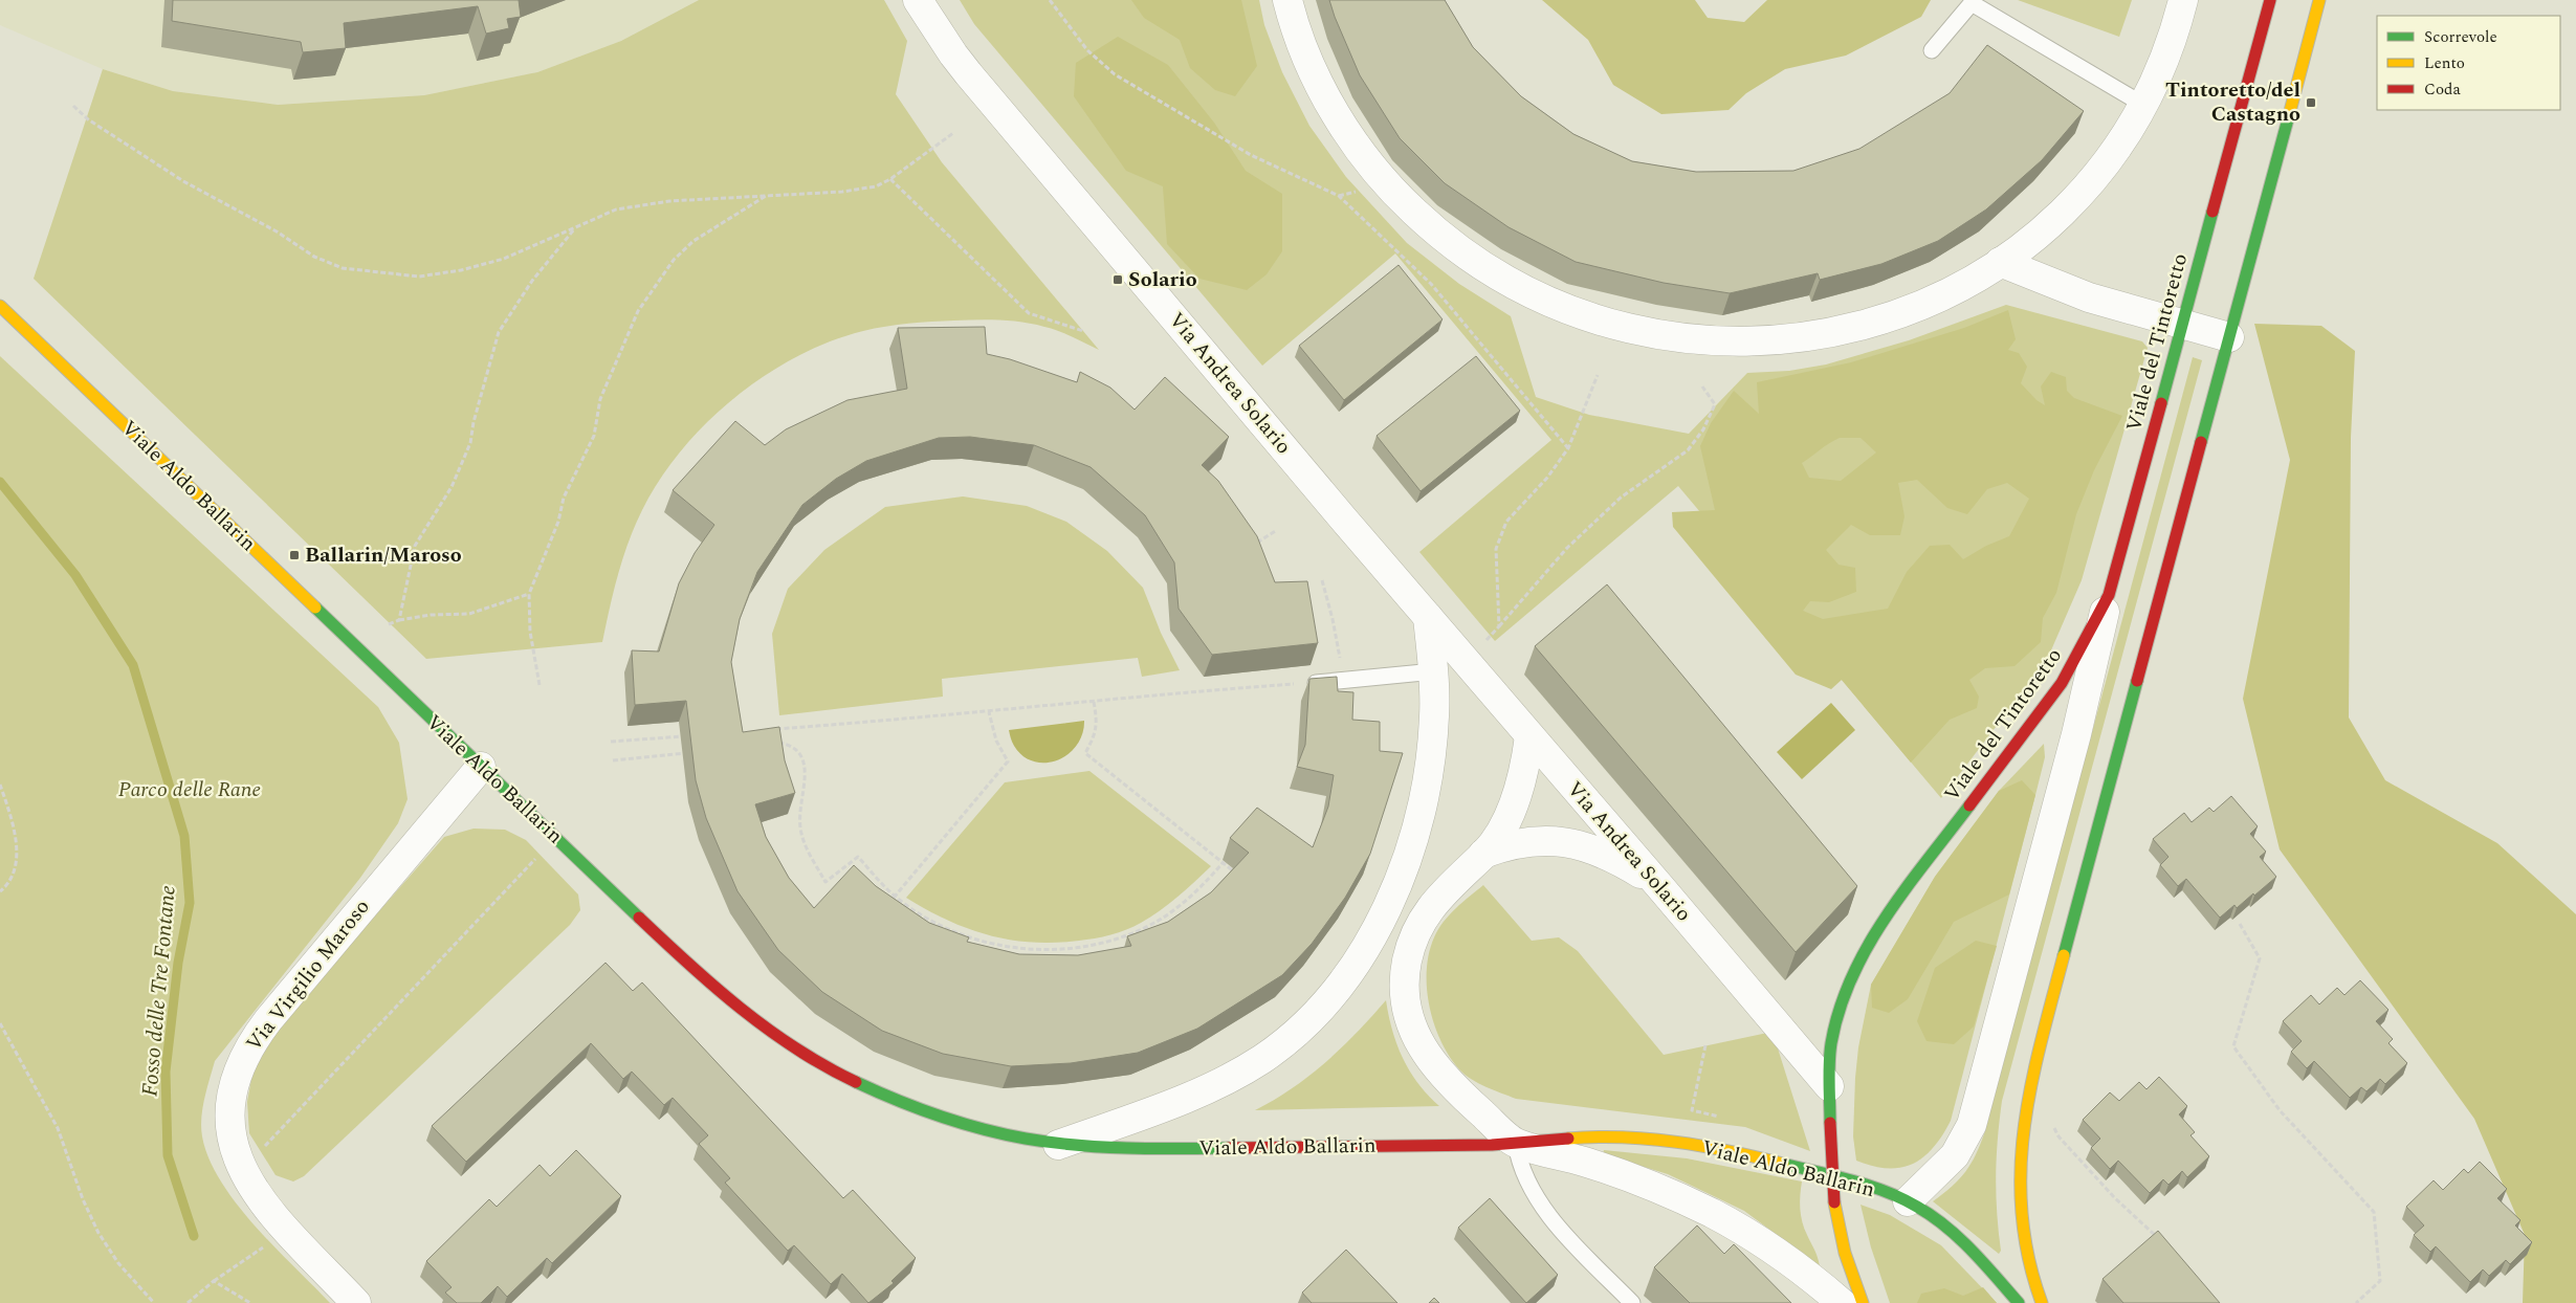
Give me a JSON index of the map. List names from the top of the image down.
{
  "streets": {
    "main road": ["Viale del Tintoretto", "Viale Aldo Ballarin"],
    "street": ["Via Andrea Solario", "Via Virgilio Maroso"]
  },
  "crossings": [
    ["Viale del Tintoretto", "Via Andrea Solario"],
    ["Via Andrea Solario", "Viale Aldo Ballarin"],
    ["Viale Aldo Ballarin", "Via Virgilio Maroso"]
  ],
  "water": ["Fosso delle Tre Fontane"],
  "parks": ["Parco delle Rane"],
  "places": {
    "transit": ["Tintoretto/del Castagno", "Solario", "Ballarin/Maroso"]
  },
  "legend": ["Scorrevole", "Lento", "Coda"]
}
